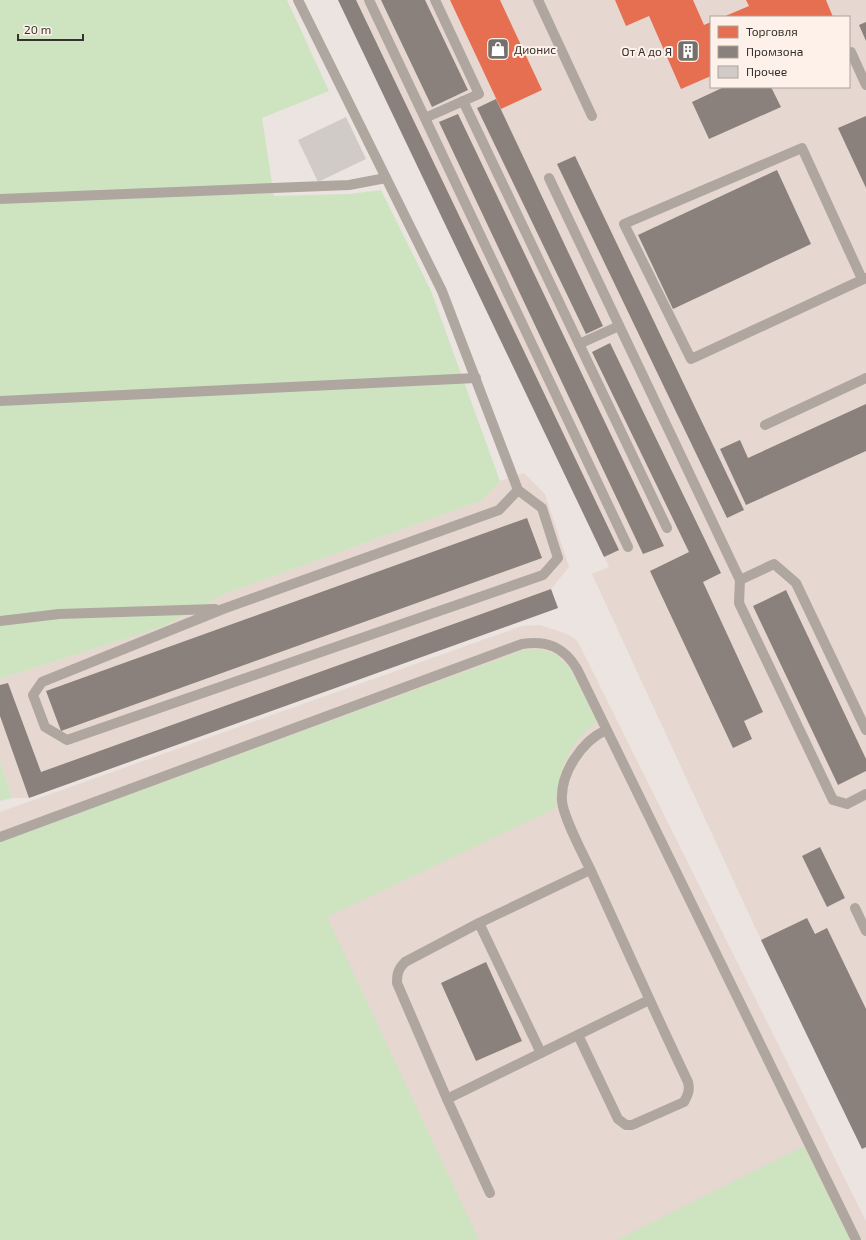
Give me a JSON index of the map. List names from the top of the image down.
{
  "places": {
    "shop": ["Дионис"],
    "building": ["От А до Я"]
  },
  "legend": ["Торговля", "Промзона", "Прочее"],
  "scale_bar": "20 m"
}
